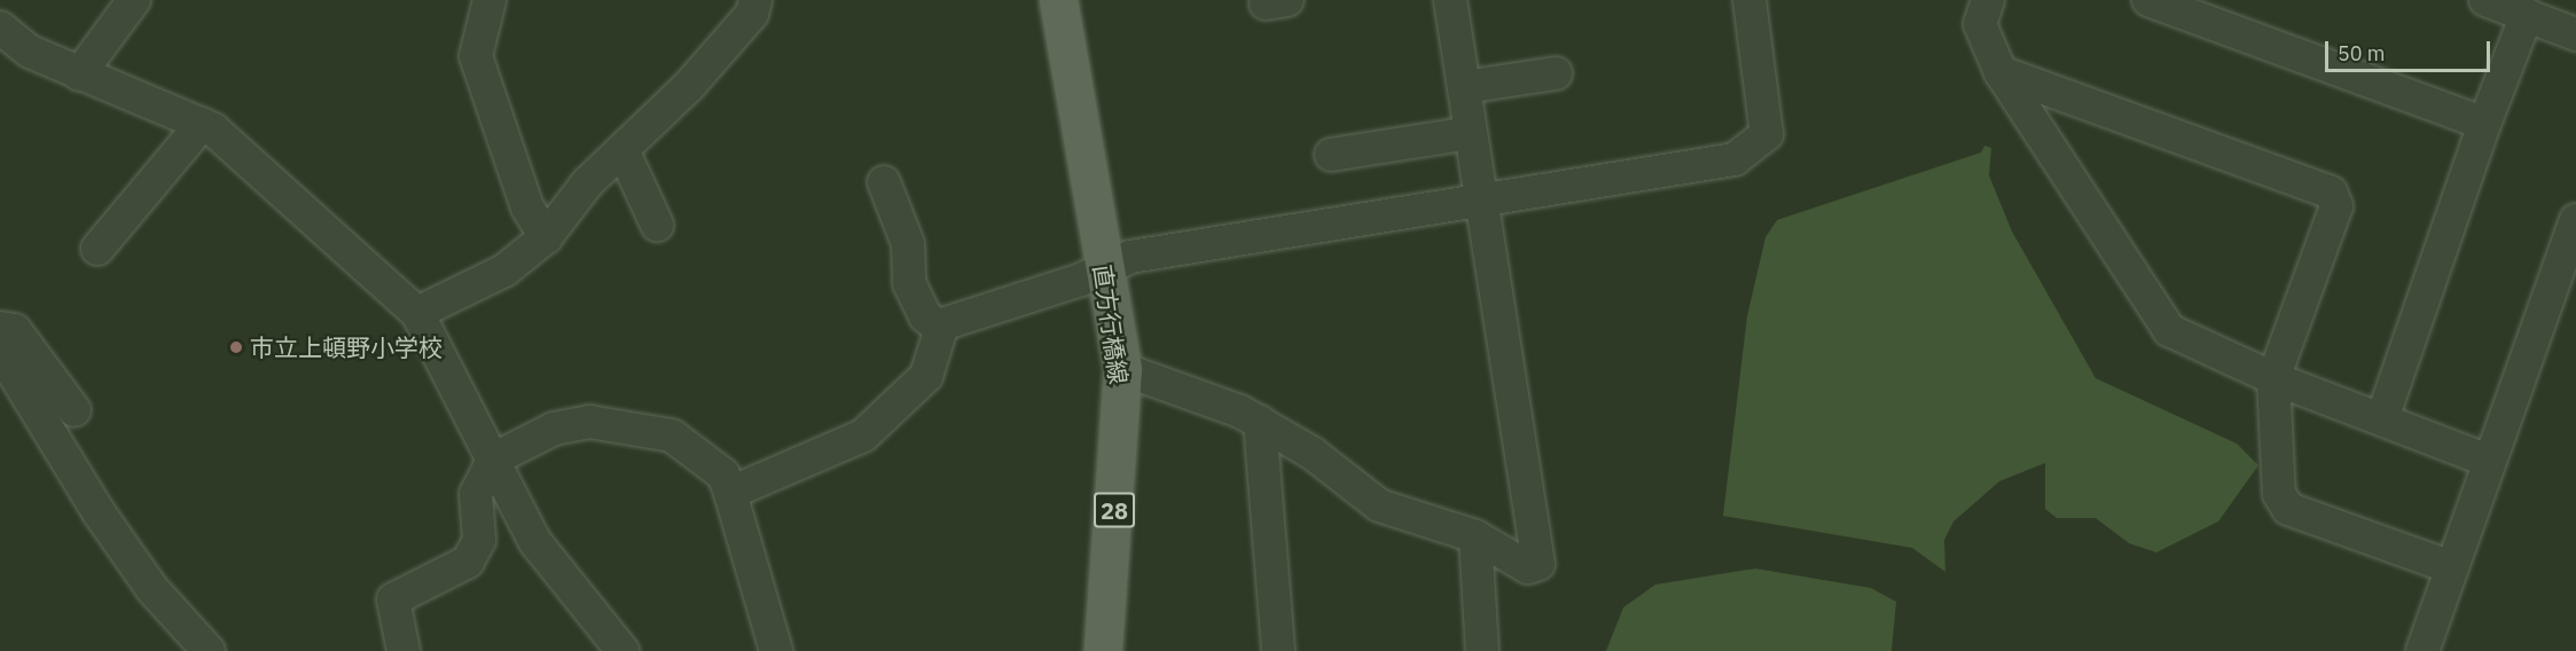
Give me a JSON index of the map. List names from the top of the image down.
{
  "streets": {
    "main road": ["直方行橋線", "28"]
  },
  "places": ["市立上頓野小学校"],
  "scale_bar": "50 m"
}
